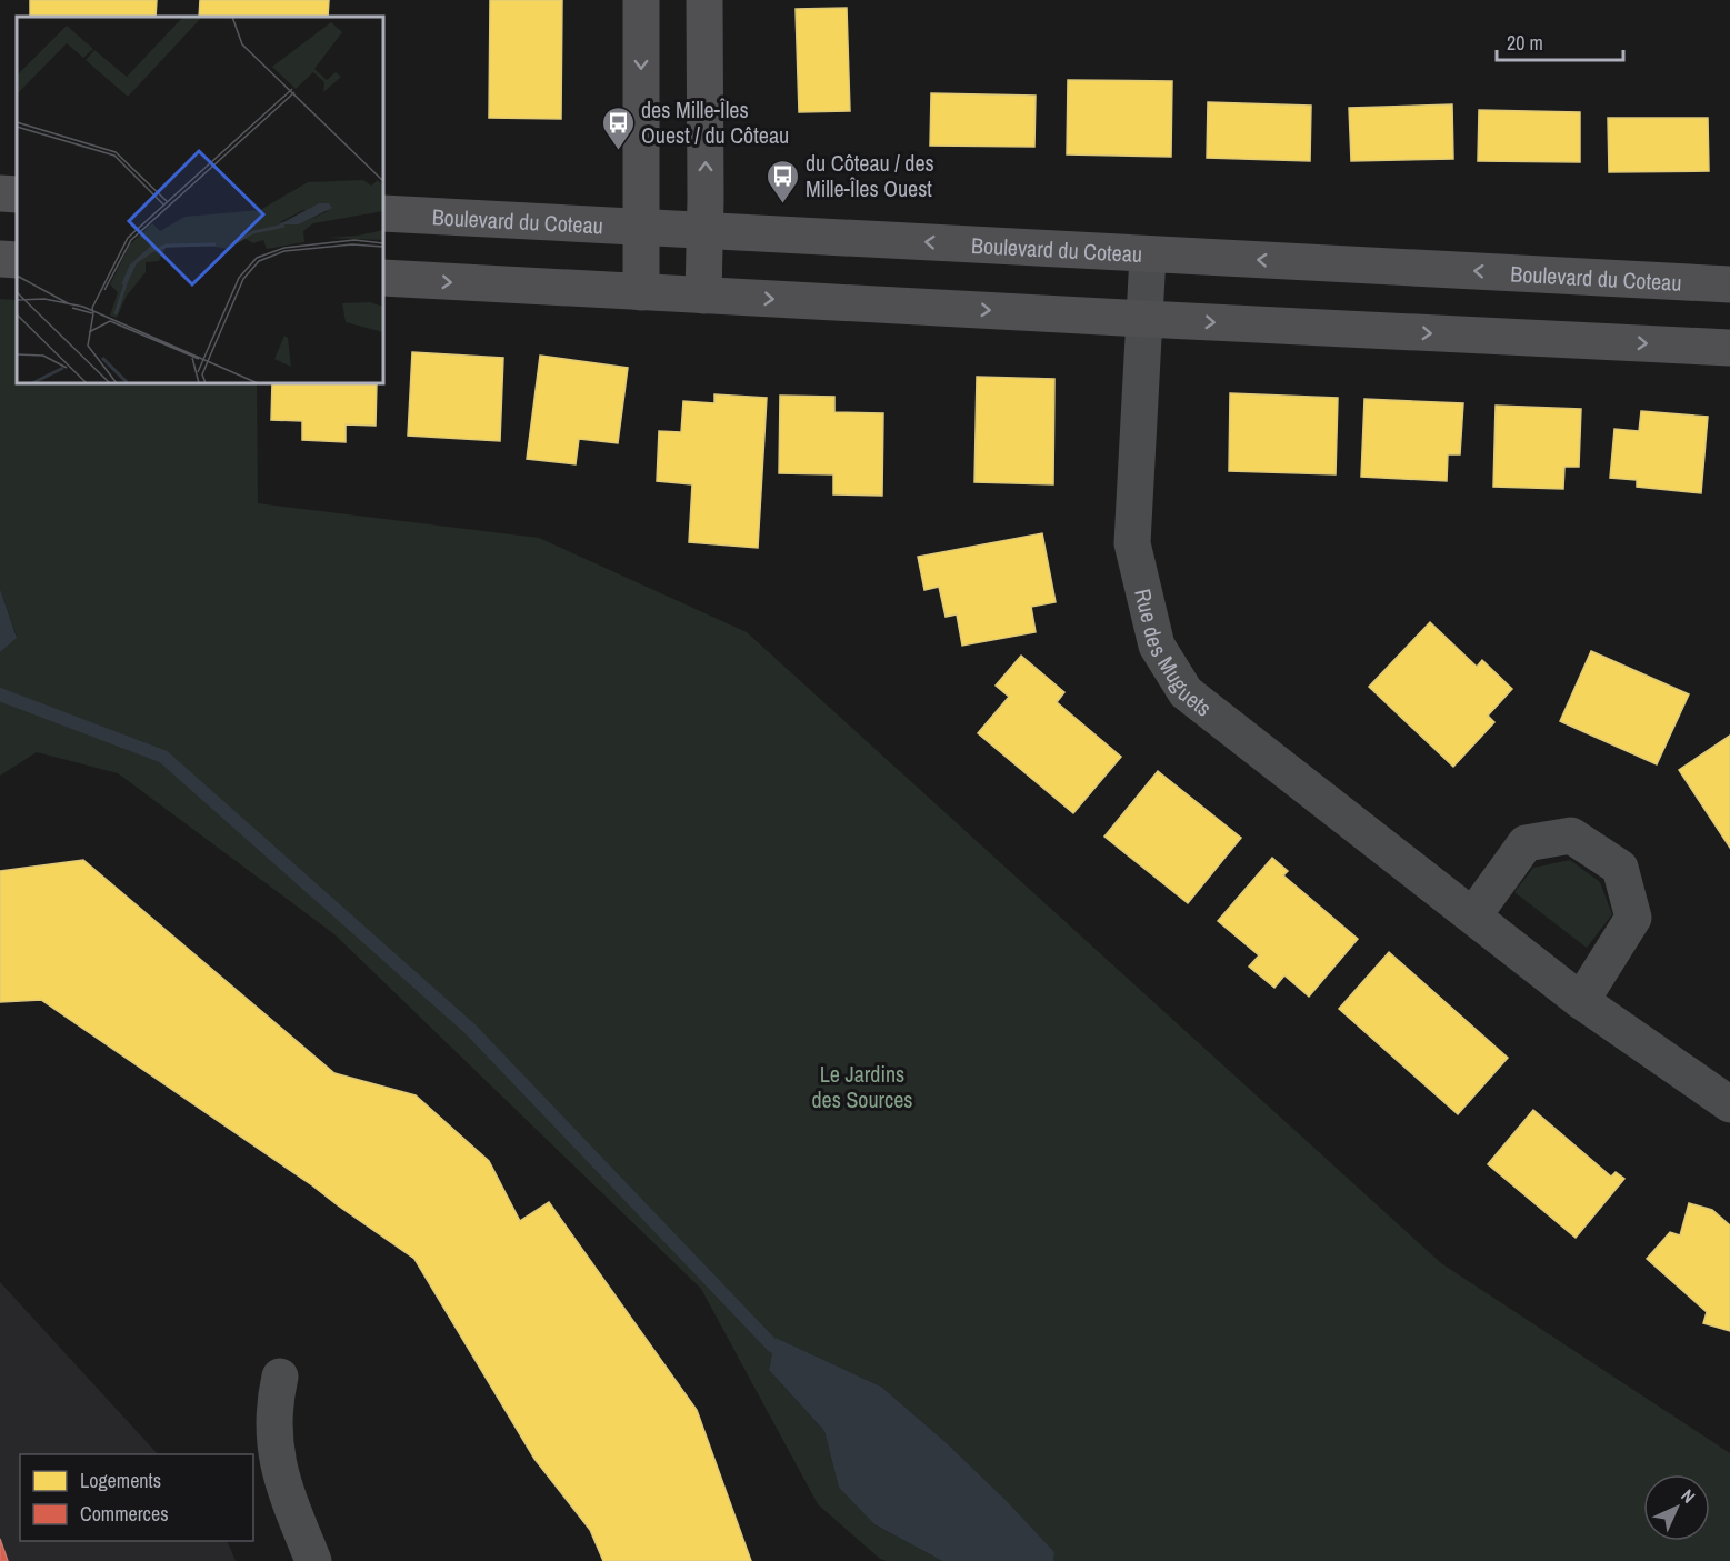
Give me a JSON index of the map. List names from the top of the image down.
{
  "streets": {
    "street": ["Boulevard du Coteau", "Rue des Muguets"]
  },
  "crossings": [
    ["Boulevard du Coteau", "Rue des Muguets"]
  ],
  "parks": ["Le Jardins des Sources"],
  "places": {
    "bus stop": ["des Mille-Îles Ouest / du Côteau", "du Côteau / des Mille-Îles Ouest"]
  },
  "legend": ["Logements", "Commerces"],
  "scale_bar": "20 m",
  "north": "top right"
}
